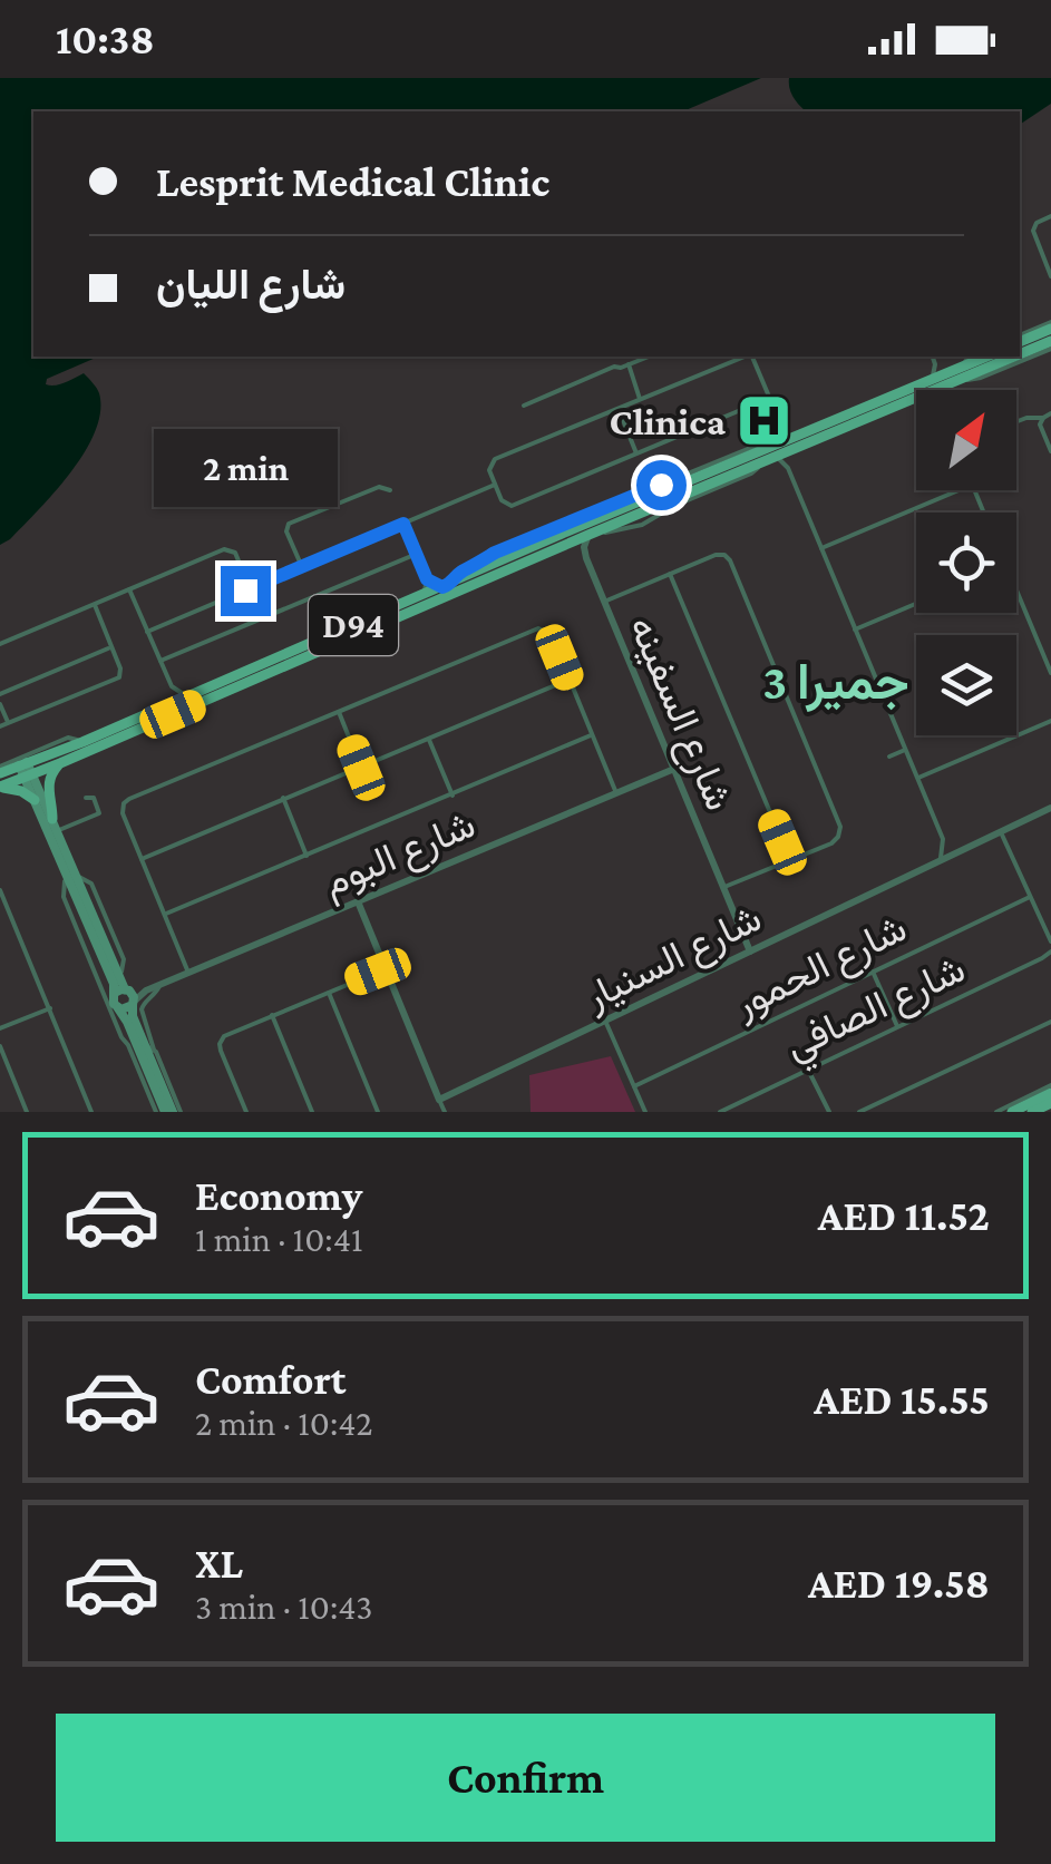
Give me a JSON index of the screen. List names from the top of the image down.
{
  "streets": {
    "main road": ["D94"],
    "street": [
      "شارع السفينه",
      "شارع البوم",
      "شارع السنيار",
      "شارع الحمور",
      "شارع الصافي"
    ]
  },
  "crossings": [
    ["D94", "شارع السفينه"],
    ["شارع السفينه", "شارع البوم"],
    ["شارع السفينه", "شارع السنيار"]
  ],
  "districts": ["جميرا 3"],
  "places": {
    "hospital": ["Clinica"]
  },
  "north": "top right",
  "page": {
    "status": "10:38",
    "banner": ["Lesprit Medical Clinic", "شارع الليان"],
    "bubble": "2 min",
    "list": [
      {
        "name": "Economy",
        "note": "1 min · 10:41",
        "value": "AED 11.52"
      },
      {
        "name": "Comfort",
        "note": "2 min · 10:42",
        "value": "AED 15.55"
      },
      {
        "name": "XL",
        "note": "3 min · 10:43",
        "value": "AED 19.58"
      }
    ],
    "buttons": "Confirm"
  }
}
